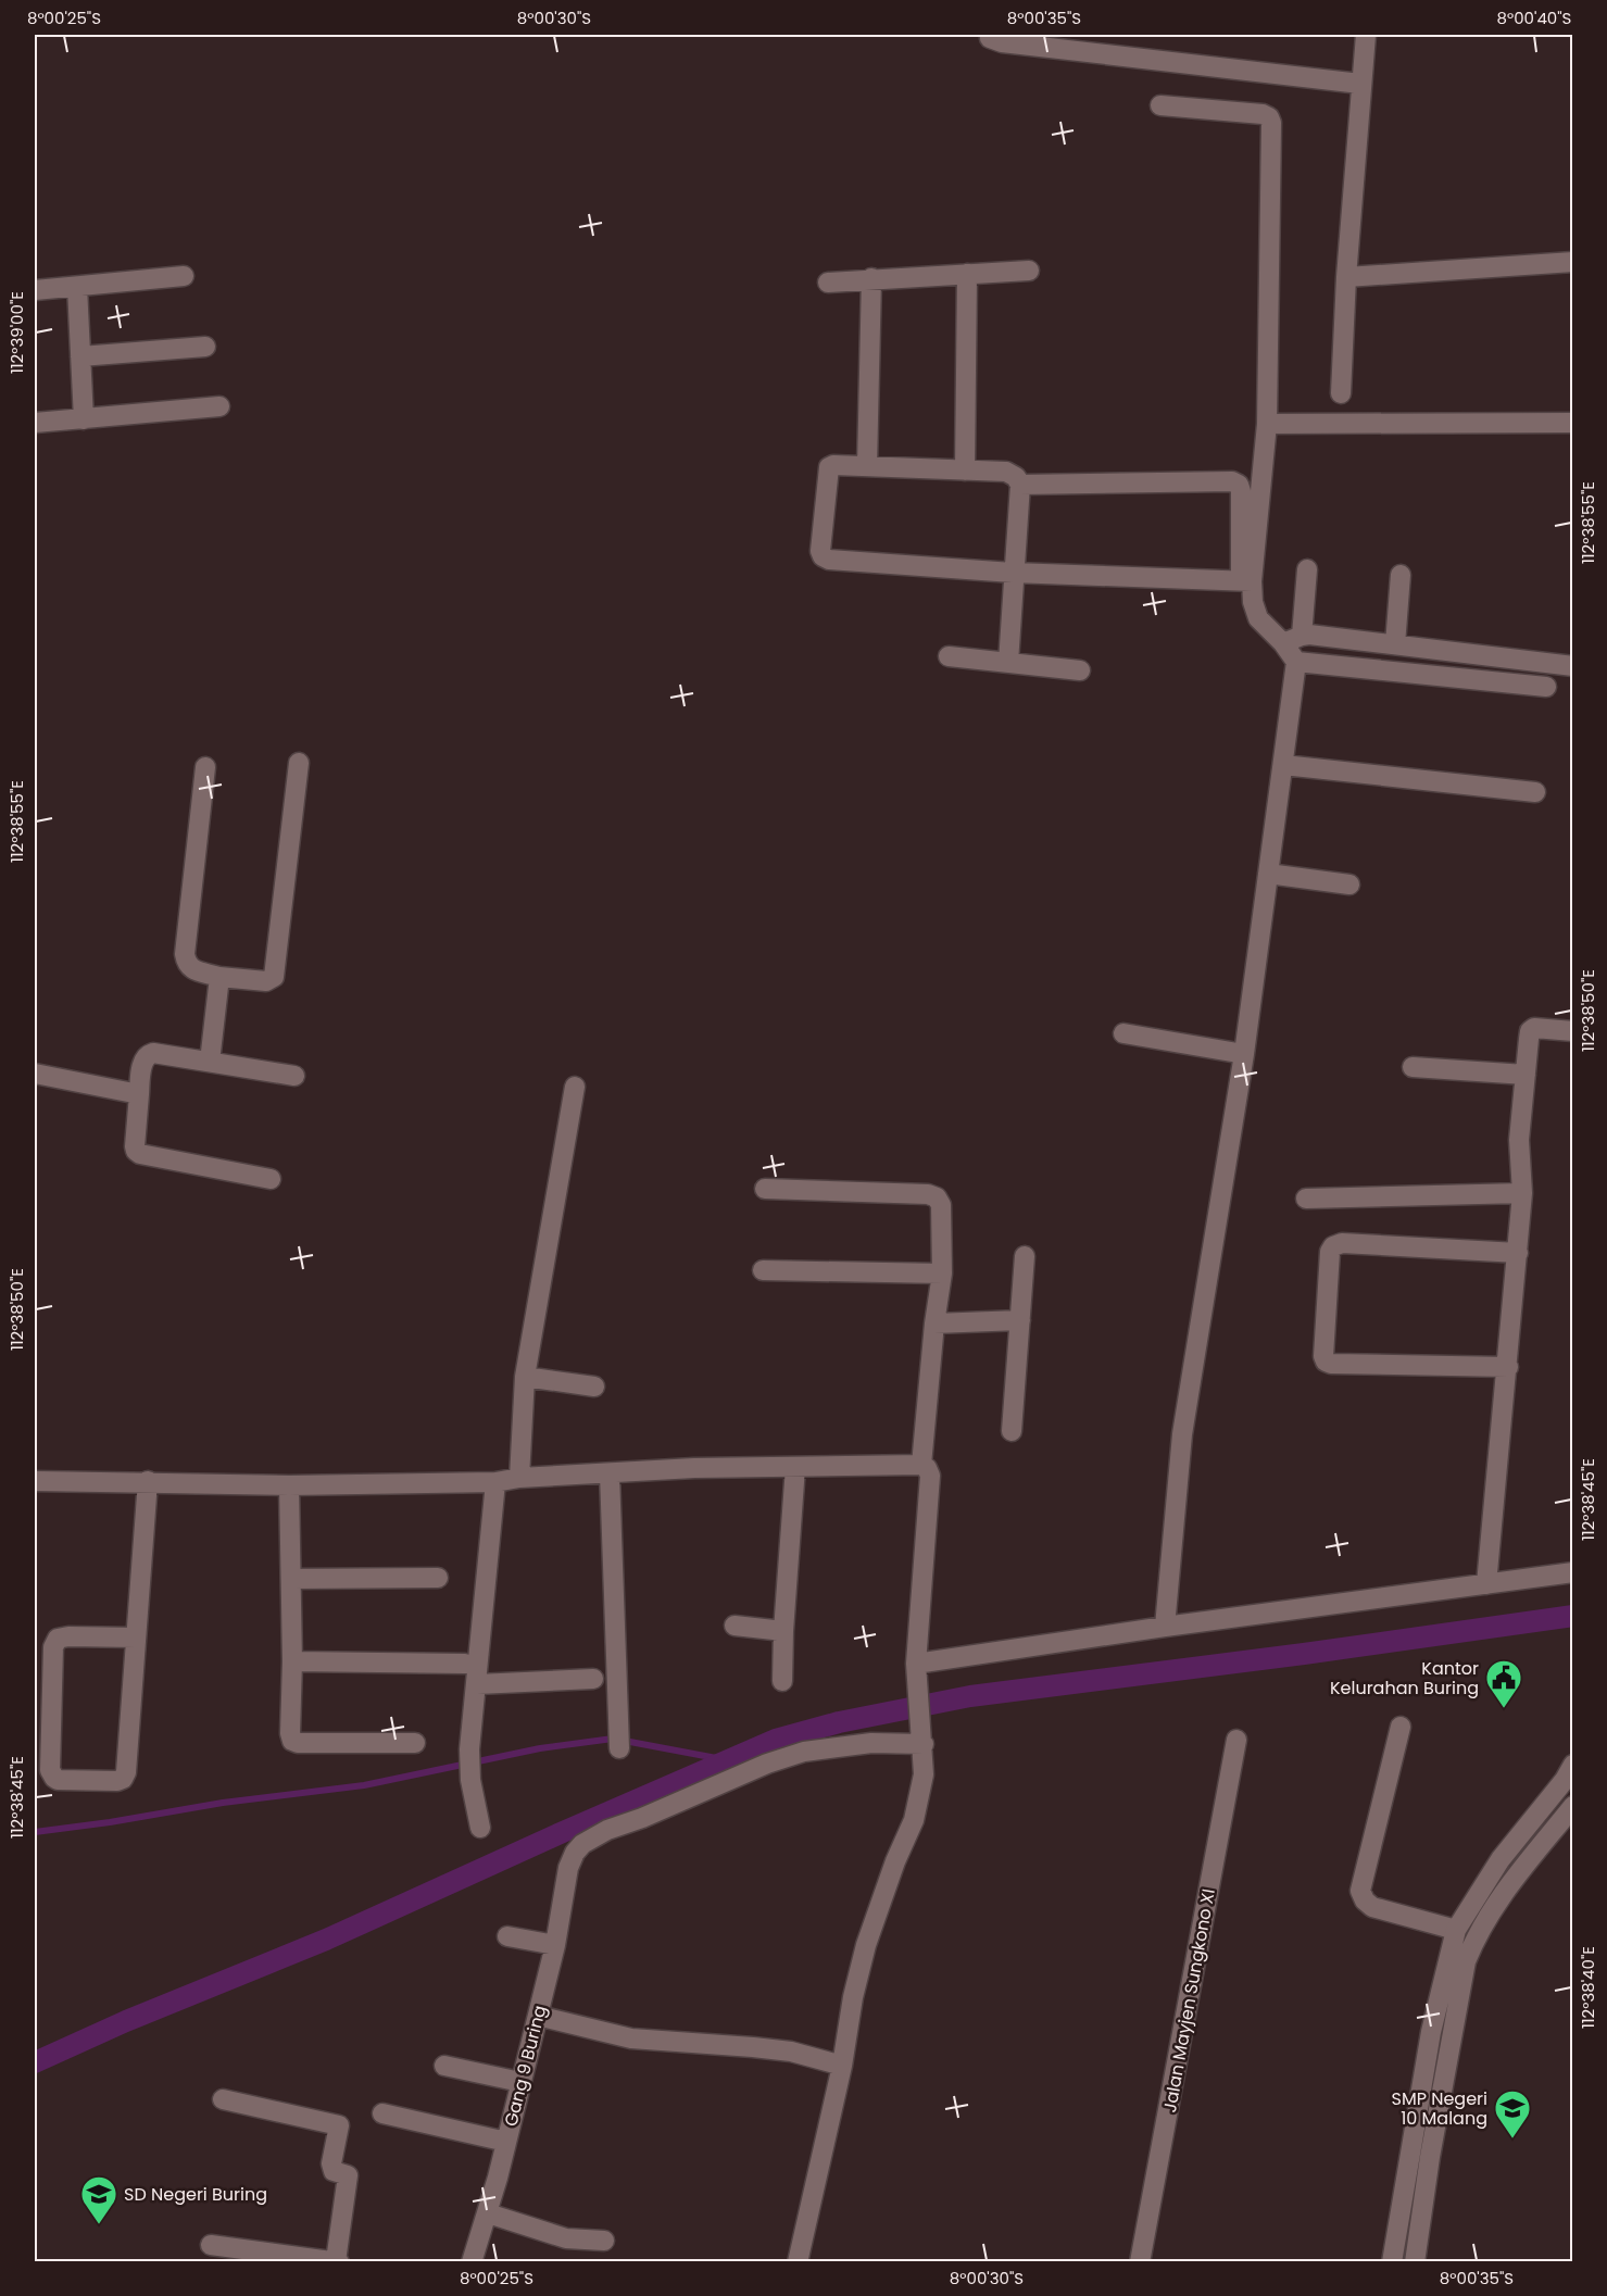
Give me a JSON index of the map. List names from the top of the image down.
{
  "streets": {
    "street": ["Jalan Mayjen Sungkono XI", "Gang 9 Buring"]
  },
  "places": {
    "public building": ["Kantor Kelurahan Buring"],
    "school or university": ["SMP Negeri 10 Malang", "SD Negeri Buring"]
  },
  "coordinates": [
    "8°00'25\"S",
    "8°00'30\"S",
    "8°00'35\"S",
    "8°00'40\"S",
    "112°39'00\"E",
    "112°38'55\"E",
    "112°38'50\"E",
    "112°38'45\"E",
    "112°38'40\"E"
  ]
}
